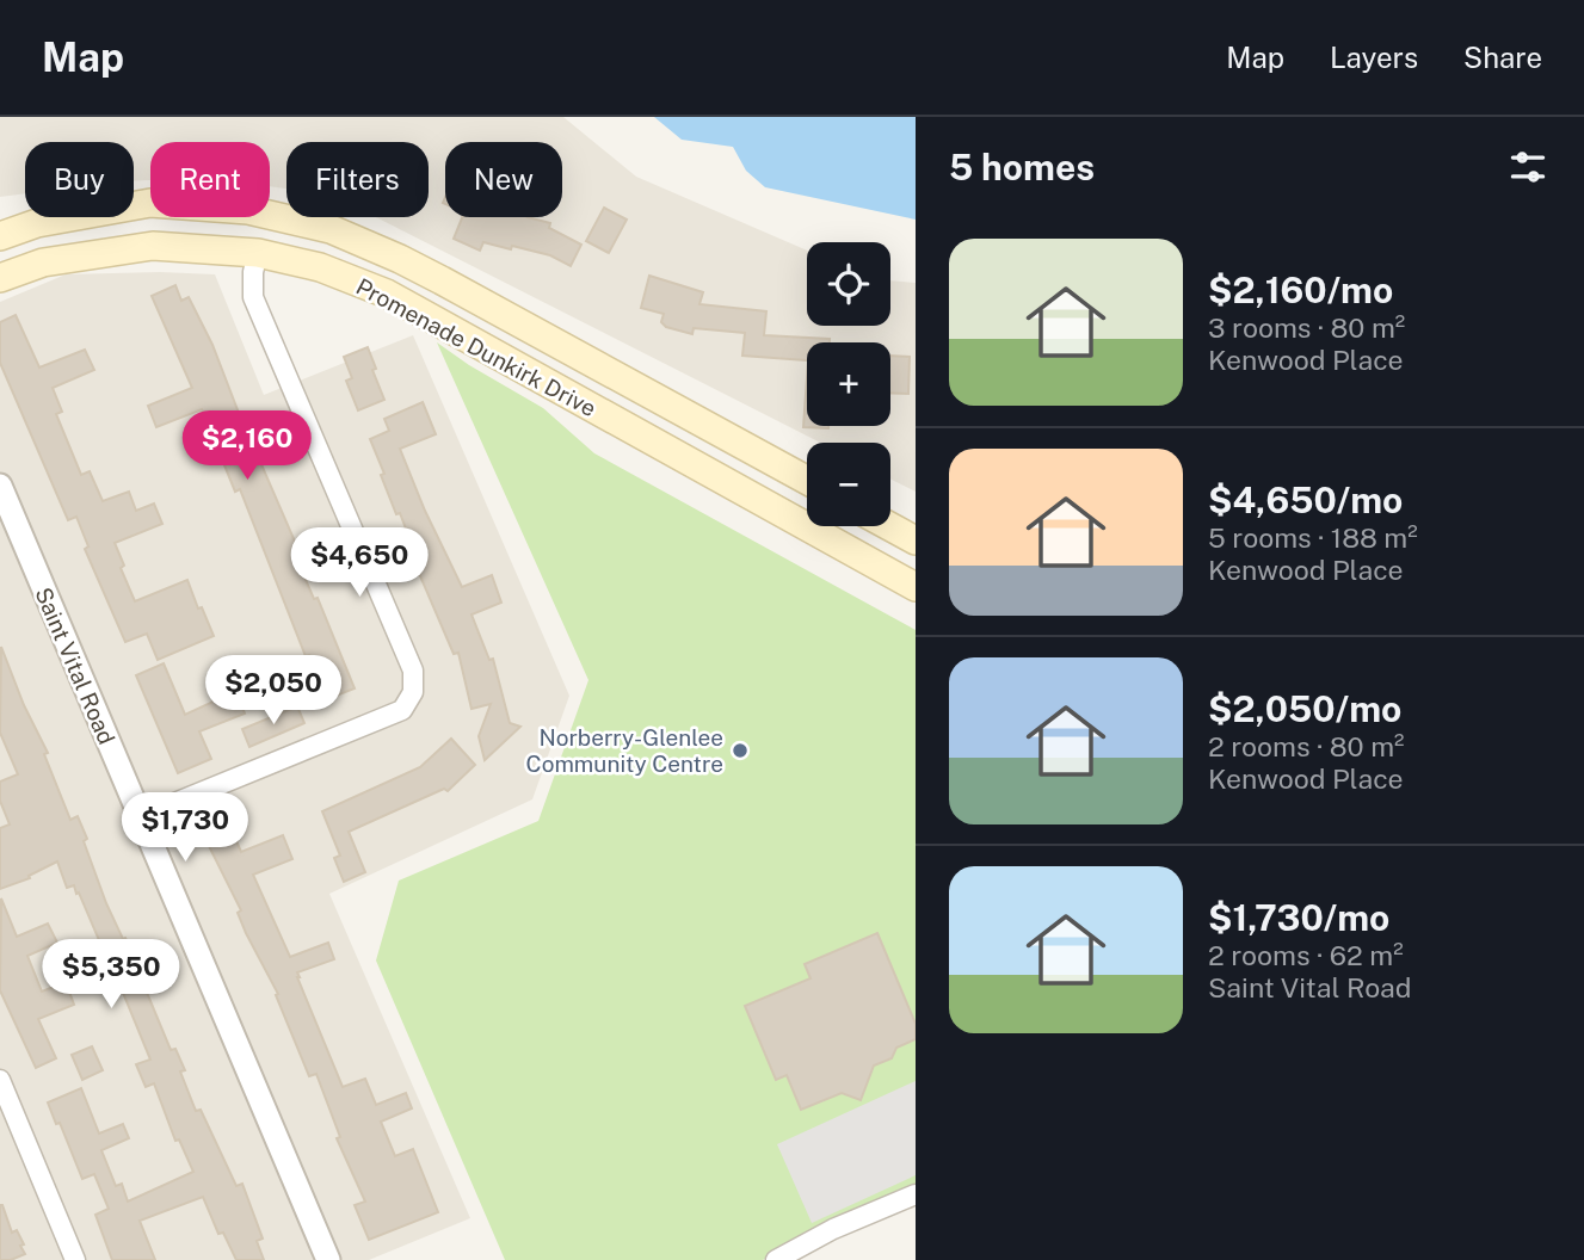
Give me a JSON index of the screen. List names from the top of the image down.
{
  "streets": {
    "main road": ["Promenade Dunkirk Drive"],
    "street": ["Saint Vital Road"]
  },
  "places": ["Norberry-Glenlee Community Centre"],
  "page": {
    "header": "Map",
    "nav": ["Map", "Layers", "Share"],
    "heading": "5 homes",
    "chip": [
      "Buy",
      "Rent",
      "Filters",
      "New"
    ],
    "list": [
      {
        "name": "$2,160/mo",
        "note": "3 rooms · 80 m² · Kenwood Place"
      },
      {
        "name": "$4,650/mo",
        "note": "5 rooms · 188 m² · Kenwood Place"
      },
      {
        "name": "$2,050/mo",
        "note": "2 rooms · 80 m² · Kenwood Place"
      },
      {
        "name": "$1,730/mo",
        "note": "2 rooms · 62 m² · Saint Vital Road"
      }
    ],
    "map_buttons": ["+", "−"],
    "price": [
      "$2,160",
      "$4,650",
      "$2,050",
      "$1,730",
      "$5,350"
    ]
  }
}
